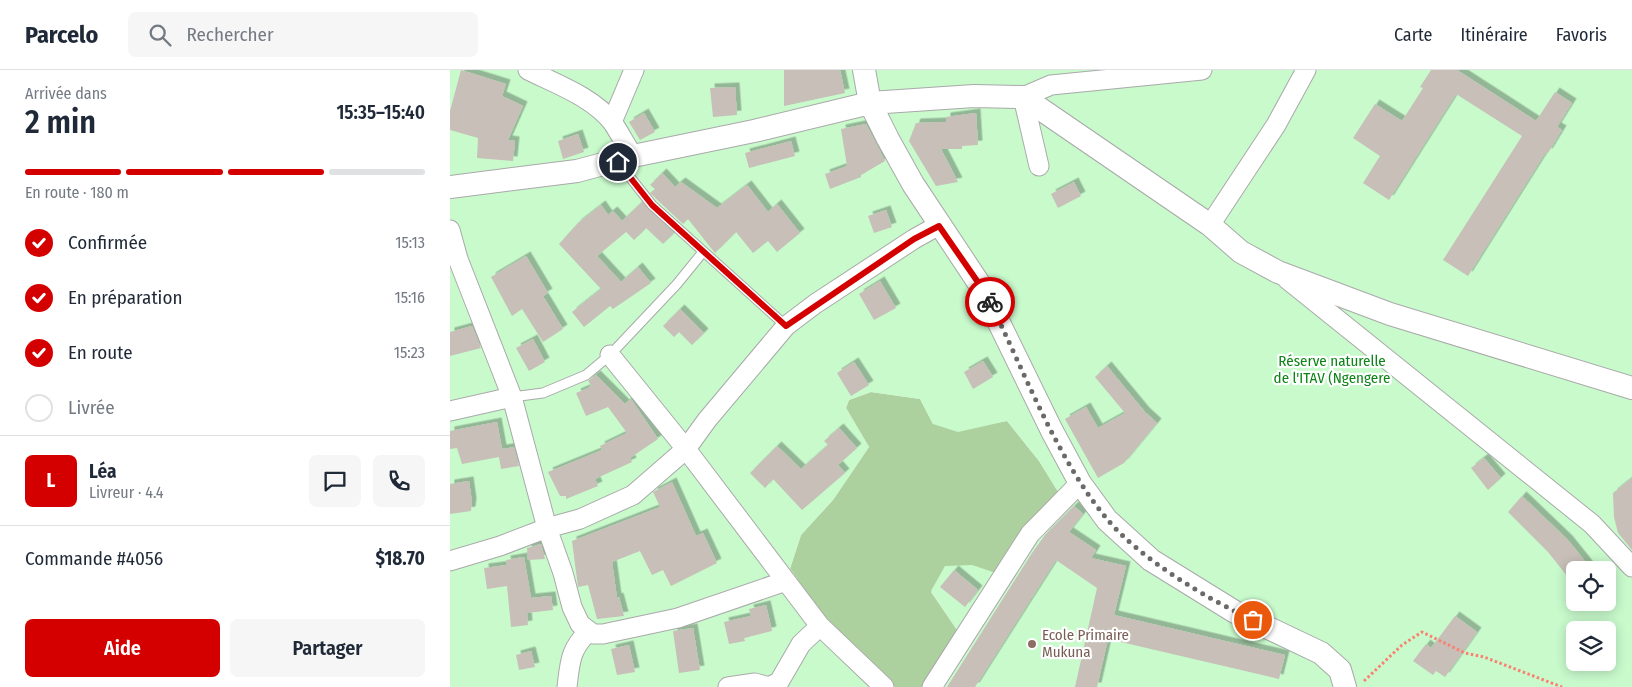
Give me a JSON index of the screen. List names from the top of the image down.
{
  "parks": ["Réserve naturelle de l'ITAV (Ngengere"],
  "places": ["Ecole Primaire Mukuna"],
  "page": {
    "header": "Parcelo",
    "search": "Rechercher",
    "nav": ["Carte", "Itinéraire", "Favoris"],
    "heading": ["2 min", "Arrivée dans", "15:35–15:40"],
    "panel": [
      "Léa",
      "Livreur · 4.4",
      "Commande #4056",
      "$18.70"
    ],
    "bar": "En route · 180 m",
    "list": [
      ["Confirmée", "15:13"],
      ["En préparation", "15:16"],
      ["En route", "15:23"],
      "Livrée"
    ],
    "round": "L",
    "buttons": ["Aide", "Partager"]
  }
}
